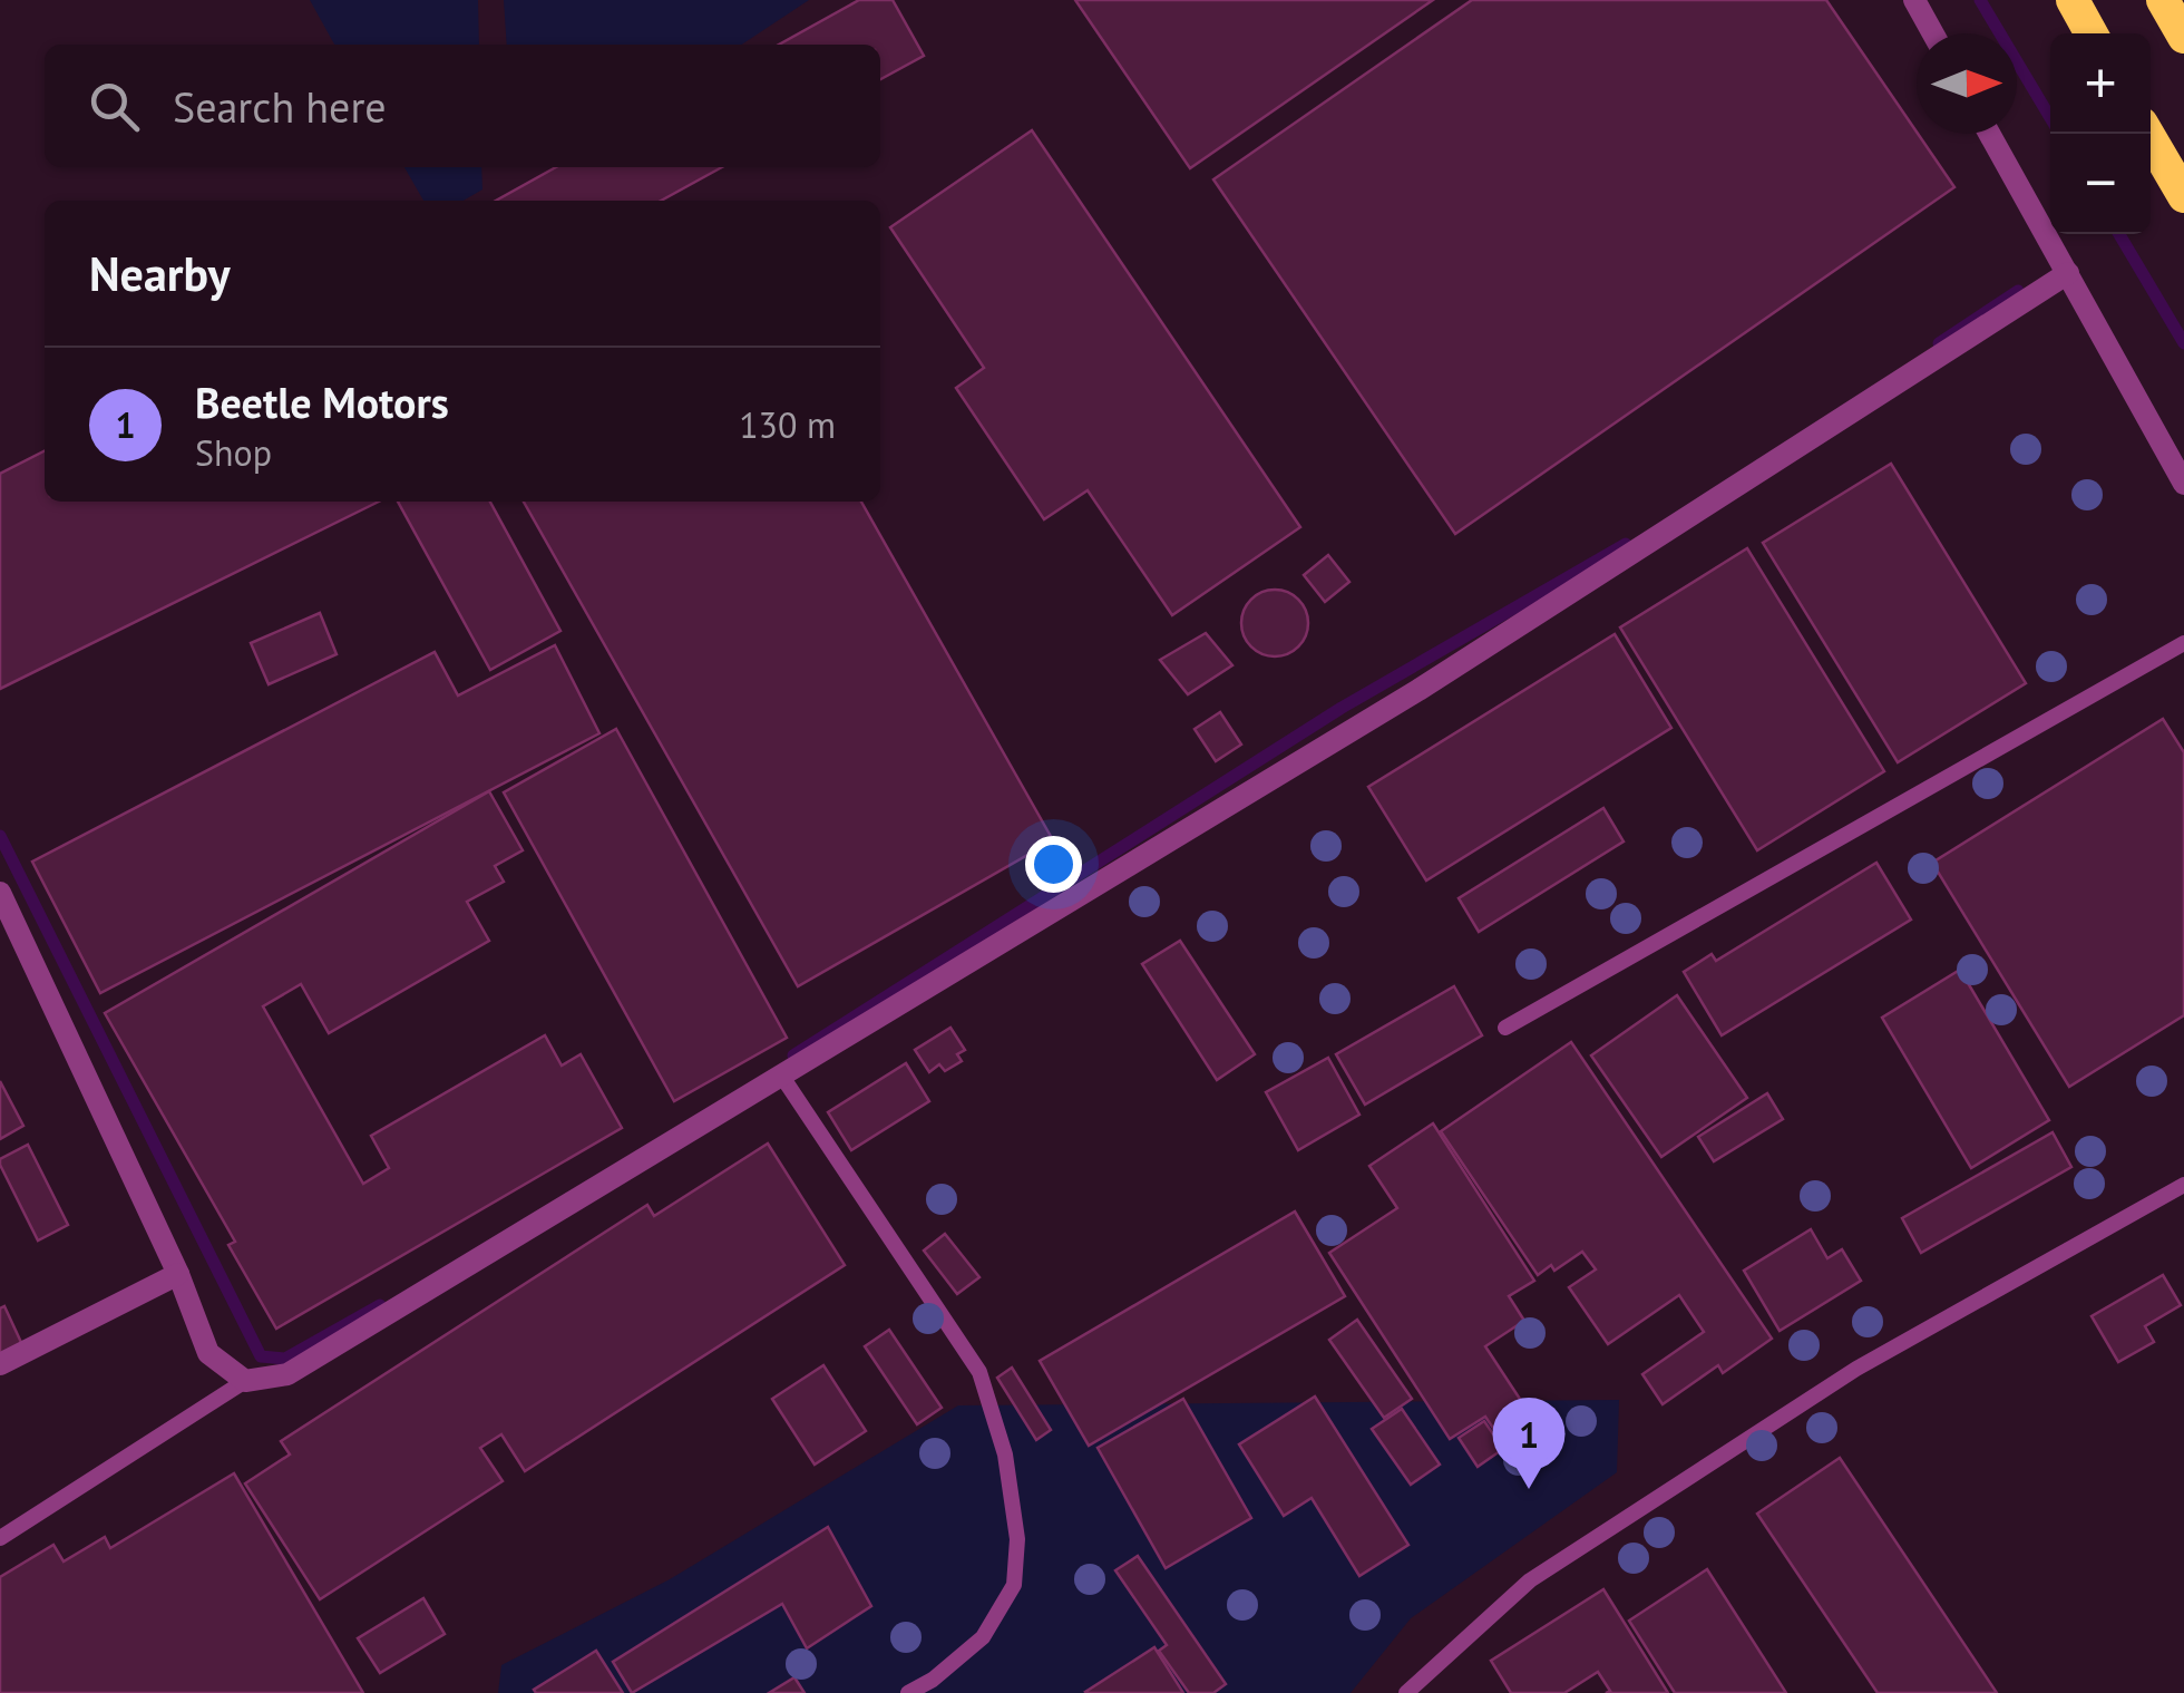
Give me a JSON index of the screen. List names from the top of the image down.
{
  "north": "right",
  "page": {
    "map_buttons": ["+", "−"],
    "search": "Search here",
    "heading": "Nearby",
    "list": [
      {
        "mark": "1",
        "name": "Beetle Motors",
        "note": "Shop",
        "value": "130 m"
      }
    ],
    "pins": "1"
  }
}
